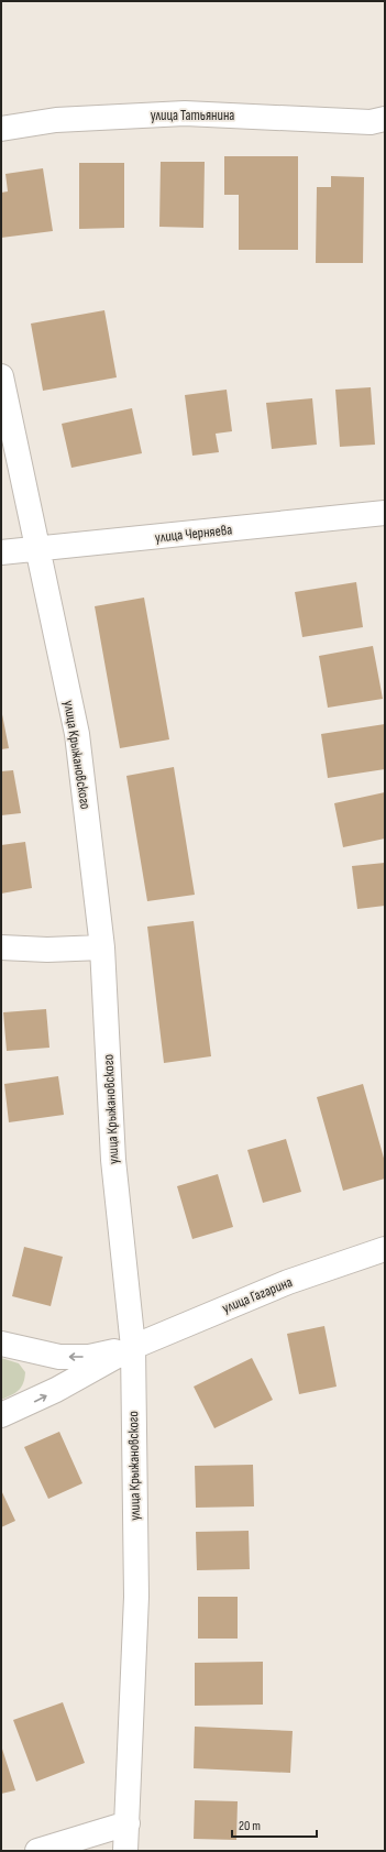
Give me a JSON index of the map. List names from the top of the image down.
{
  "streets": {
    "street": [
      "улица Татьянина",
      "улица Черняева",
      "улица Крыжановского",
      "улица Гагарина"
    ]
  },
  "crossings": [
    ["улица Черняева", "улица Крыжановского"],
    ["улица Крыжановского", "улица Гагарина"]
  ],
  "scale_bar": "20 m"
}
